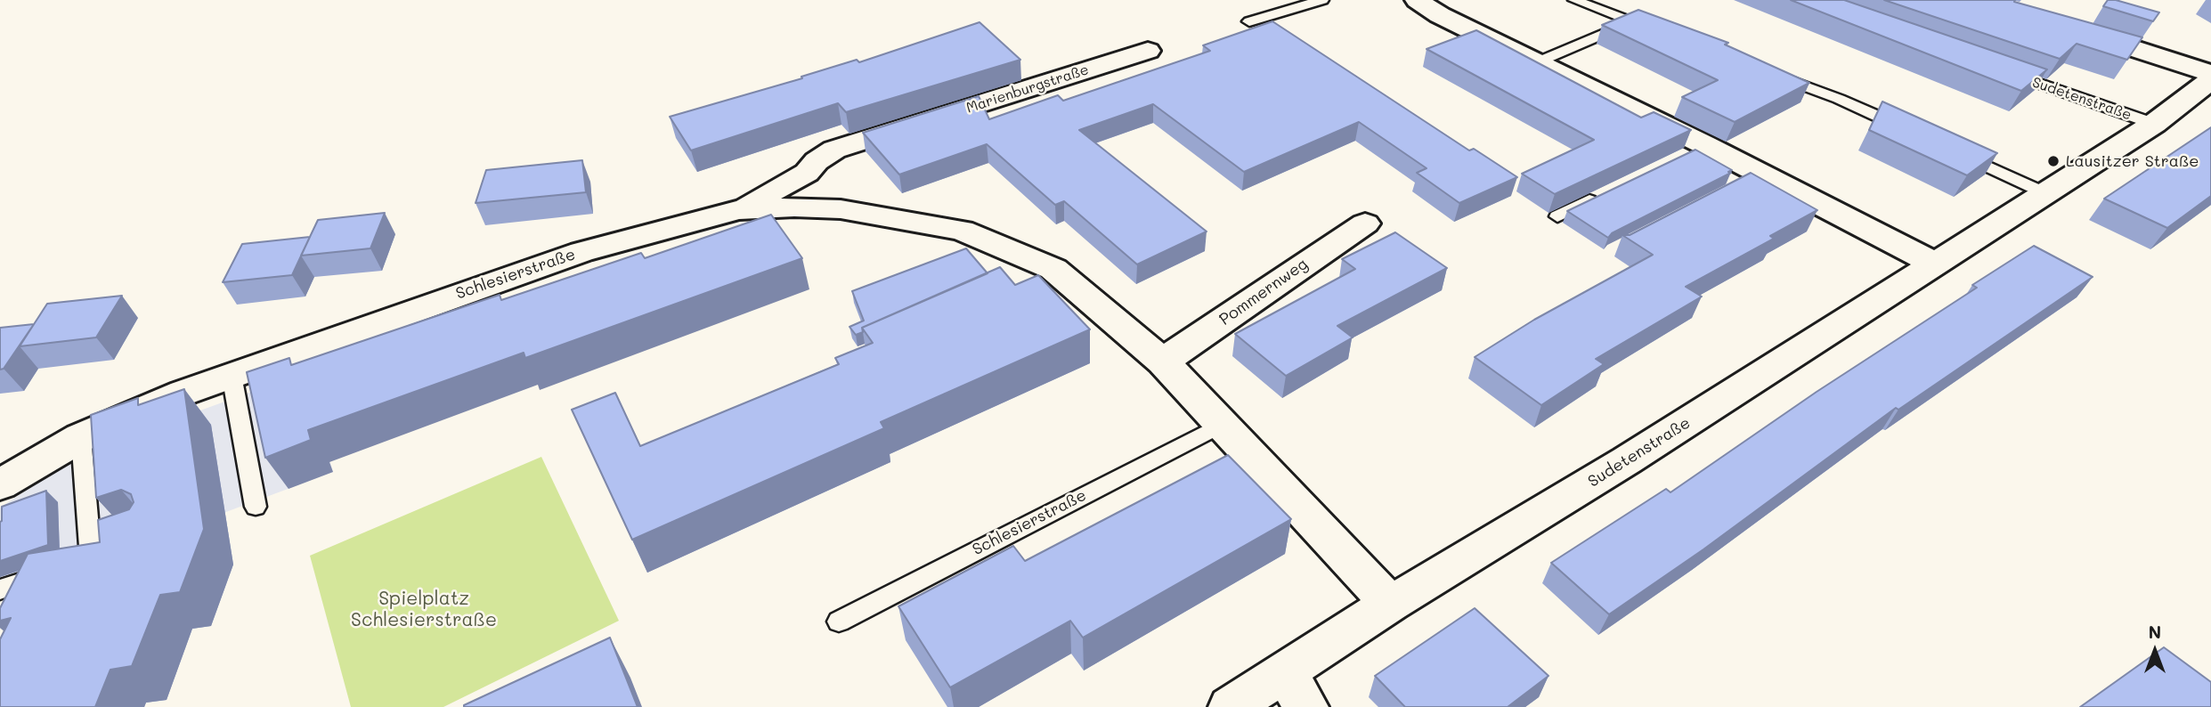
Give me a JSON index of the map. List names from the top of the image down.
{
  "streets": {
    "street": [
      "Marienburgstraße",
      "Sudetenstraße",
      "Schlesierstraße",
      "Pommernweg"
    ]
  },
  "crossings": [
    ["Marienburgstraße", "Schlesierstraße"],
    ["Sudetenstraße", "Schlesierstraße"],
    ["Schlesierstraße", "Pommernweg"]
  ],
  "parks": ["Spielplatz Schlesierstraße"],
  "places": ["Lausitzer Straße"],
  "north": "top"
}
